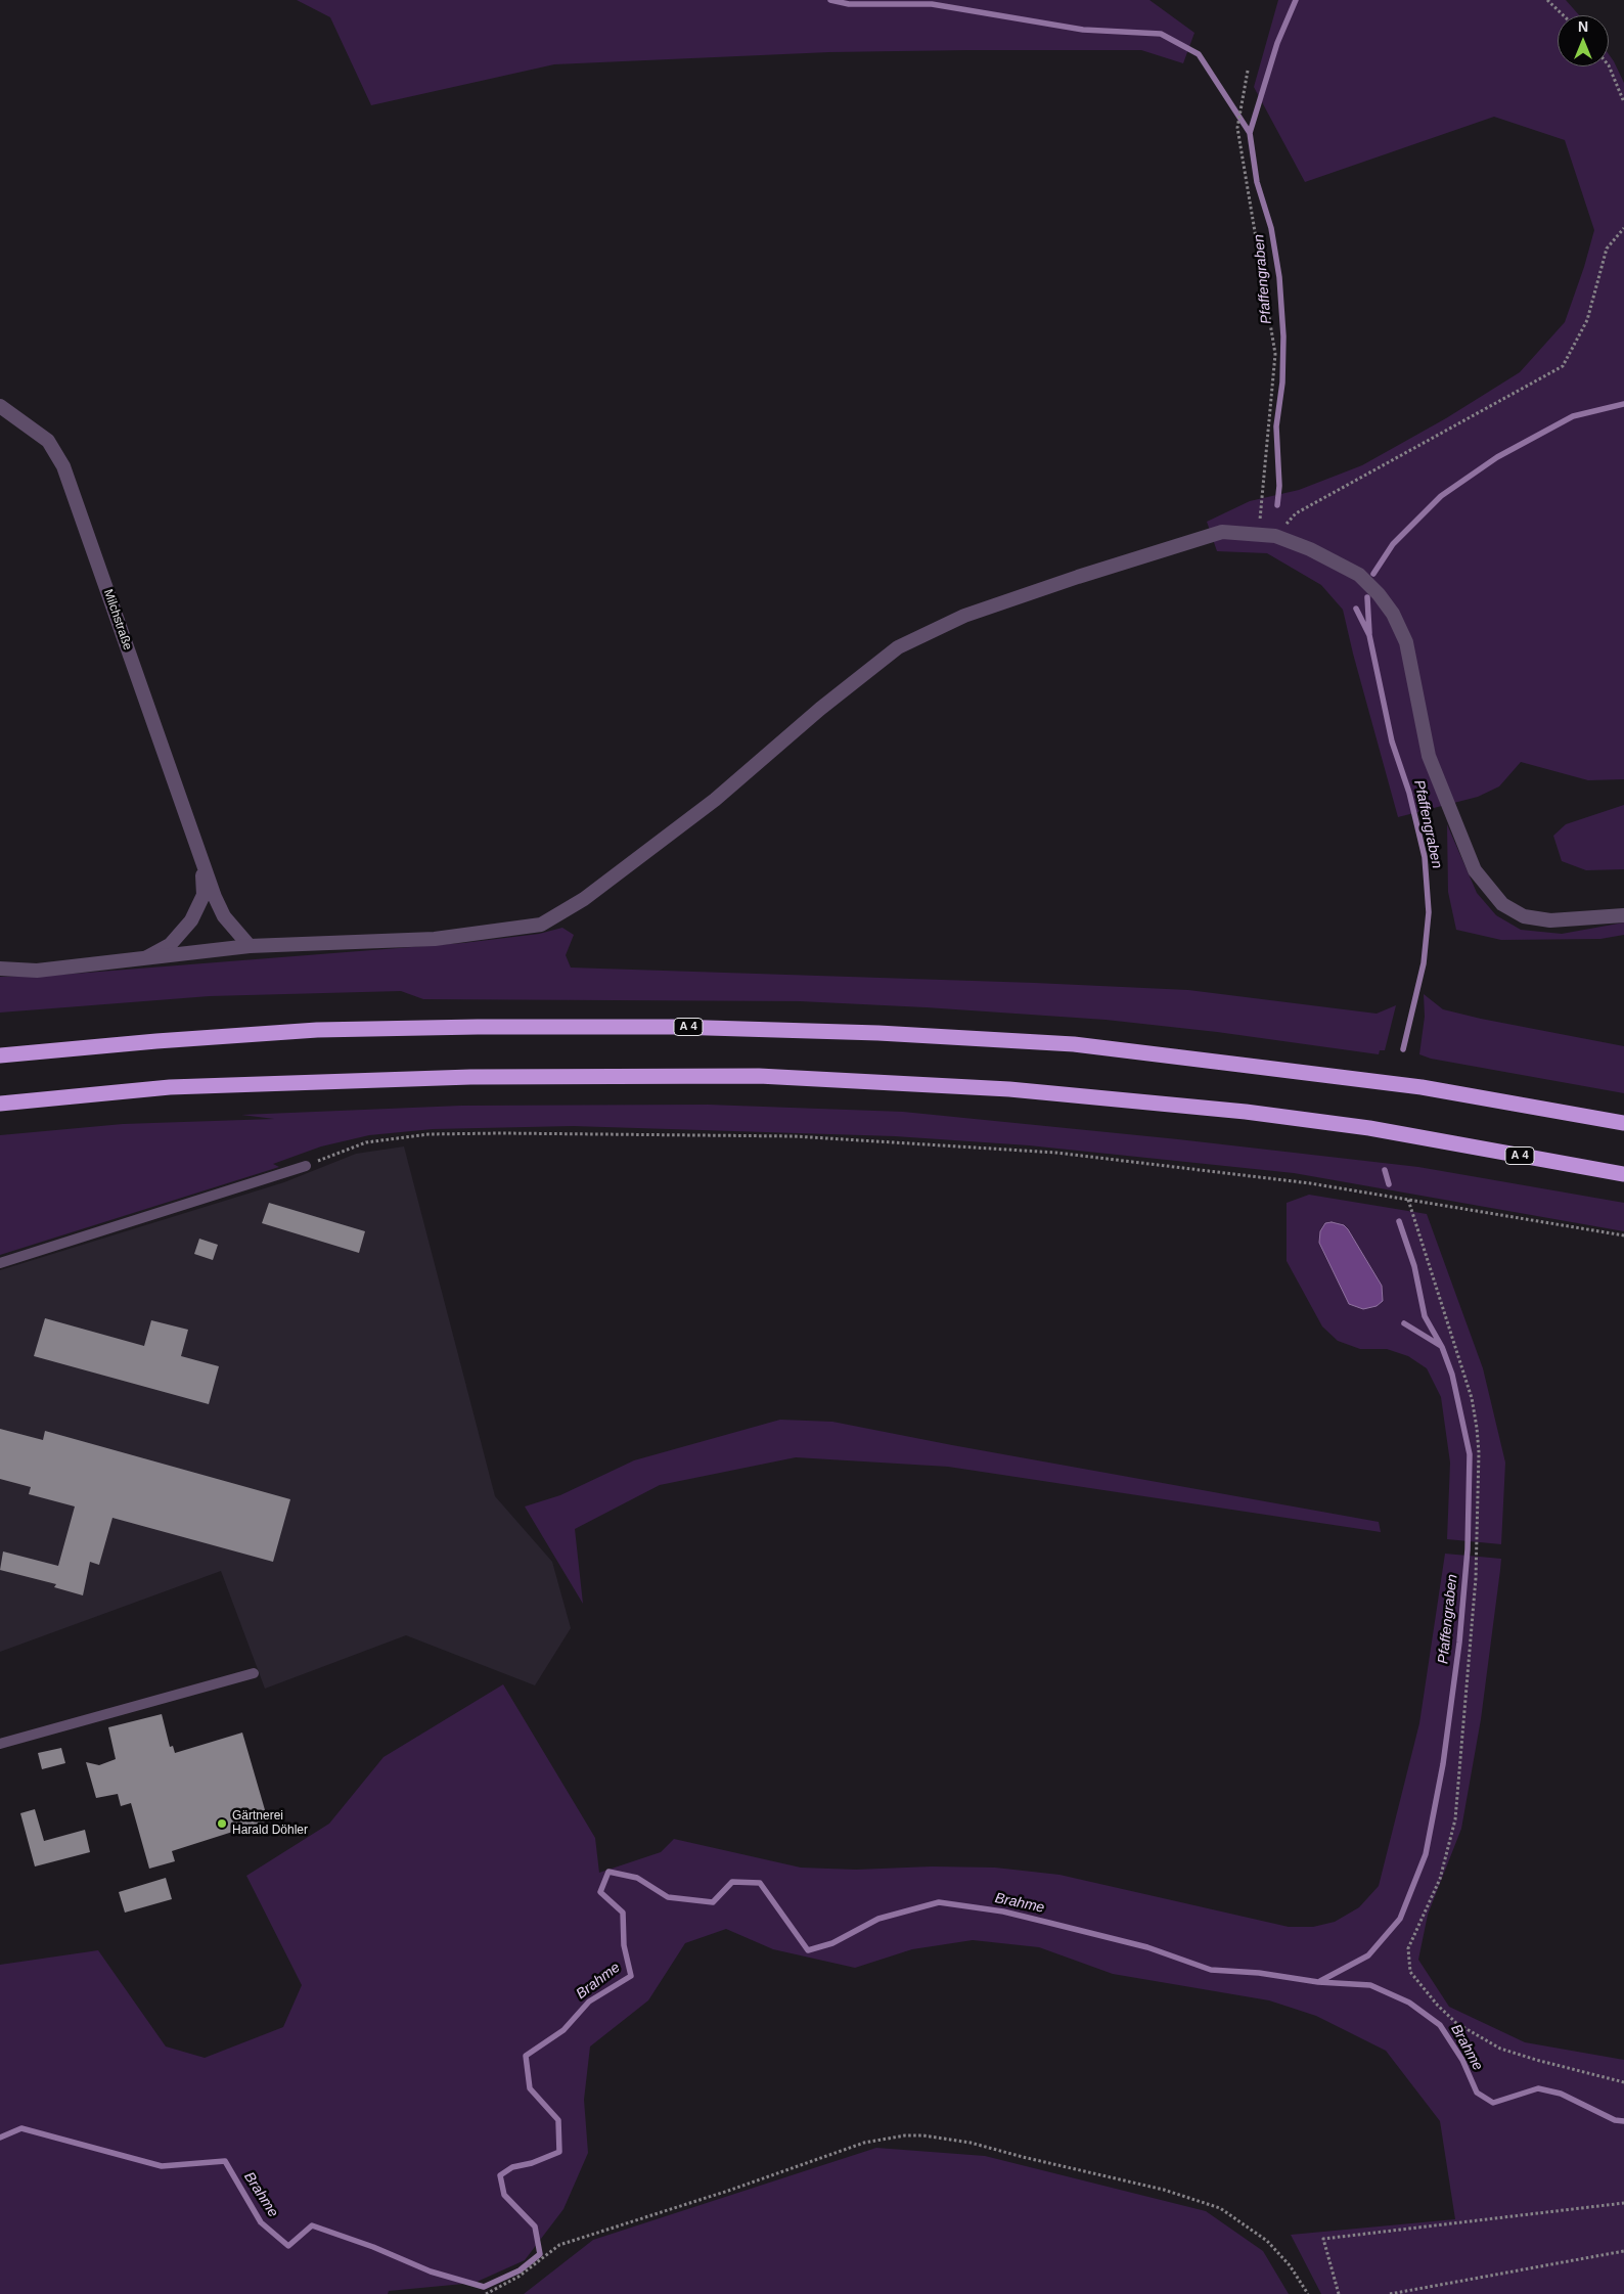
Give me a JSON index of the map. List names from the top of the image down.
{
  "streets": {
    "highway": ["A 4"],
    "street": ["Milchstraße"]
  },
  "water": ["Pfaffengraben", "Brahme"],
  "places": ["Gärtnerei Harald Döhler"],
  "north": "top"
}
